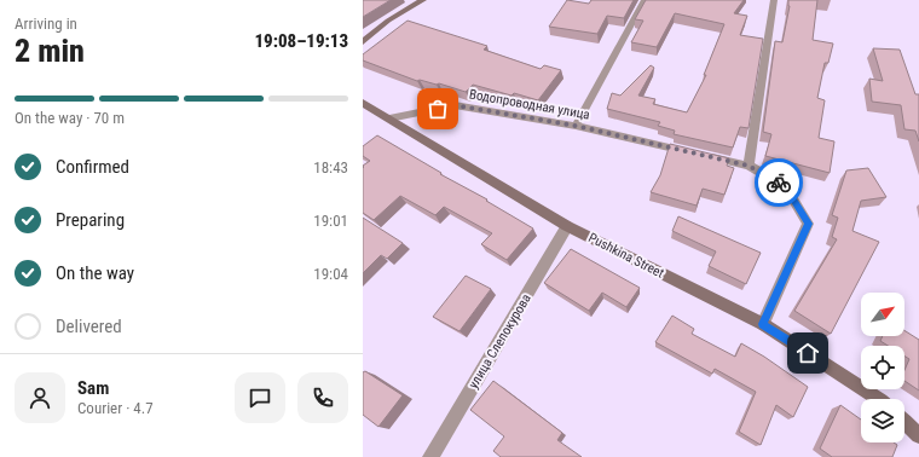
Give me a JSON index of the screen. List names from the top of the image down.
{
  "streets": {
    "street": ["Водопроводная улица", "Pushkina Street", "улица Слепокурова"]
  },
  "crossings": [
    ["Водопроводная улица", "Pushkina Street"],
    ["Pushkina Street", "улица Слепокурова"]
  ],
  "north": "top right",
  "page": {
    "heading": ["2 min", "Arriving in", "19:08–19:13"],
    "panel": ["Sam", "Courier · 4.7"],
    "bar": "On the way · 70 m",
    "list": [
      ["Confirmed", "18:43"],
      ["Preparing", "19:01"],
      ["On the way", "19:04"],
      "Delivered"
    ]
  }
}
